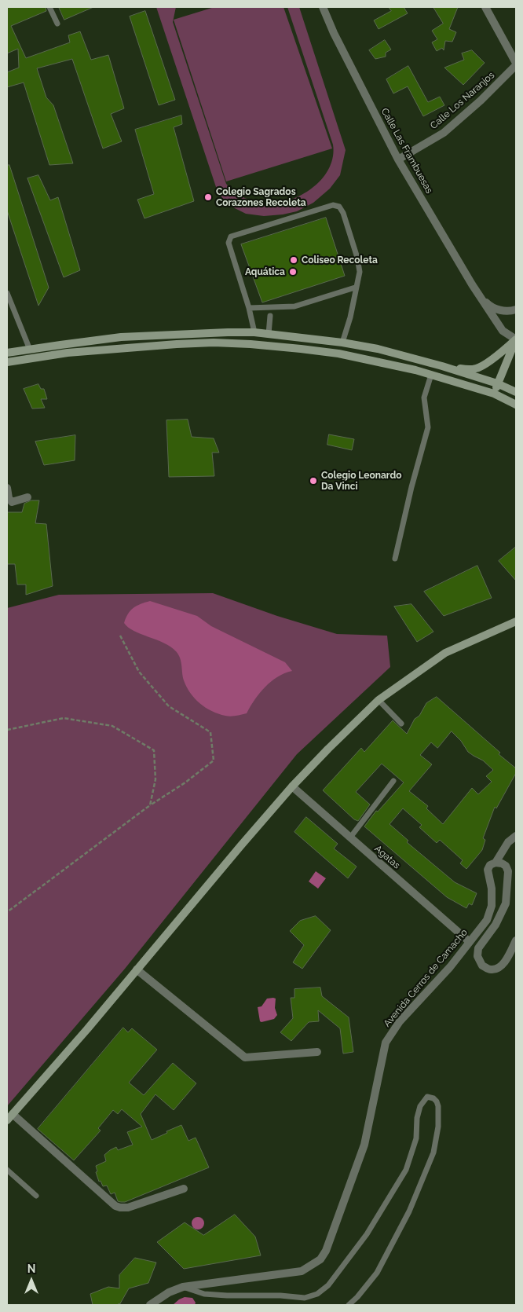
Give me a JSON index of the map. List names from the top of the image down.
{
  "streets": {
    "street": [
      "Calle Los Naranjos",
      "Calle Las Frambuesas",
      "Agatas",
      "Avenida Cerros de Camacho"
    ]
  },
  "crossings": [
    ["Calle Los Naranjos", "Calle Las Frambuesas"],
    ["Agatas", "Avenida Cerros de Camacho"]
  ],
  "places": [
    "Colegio Sagrados Corazones Recoleta",
    "Coliseo Recoleta",
    "Aquática",
    "Colegio Leonardo Da Vinci"
  ],
  "north": "top"
}
